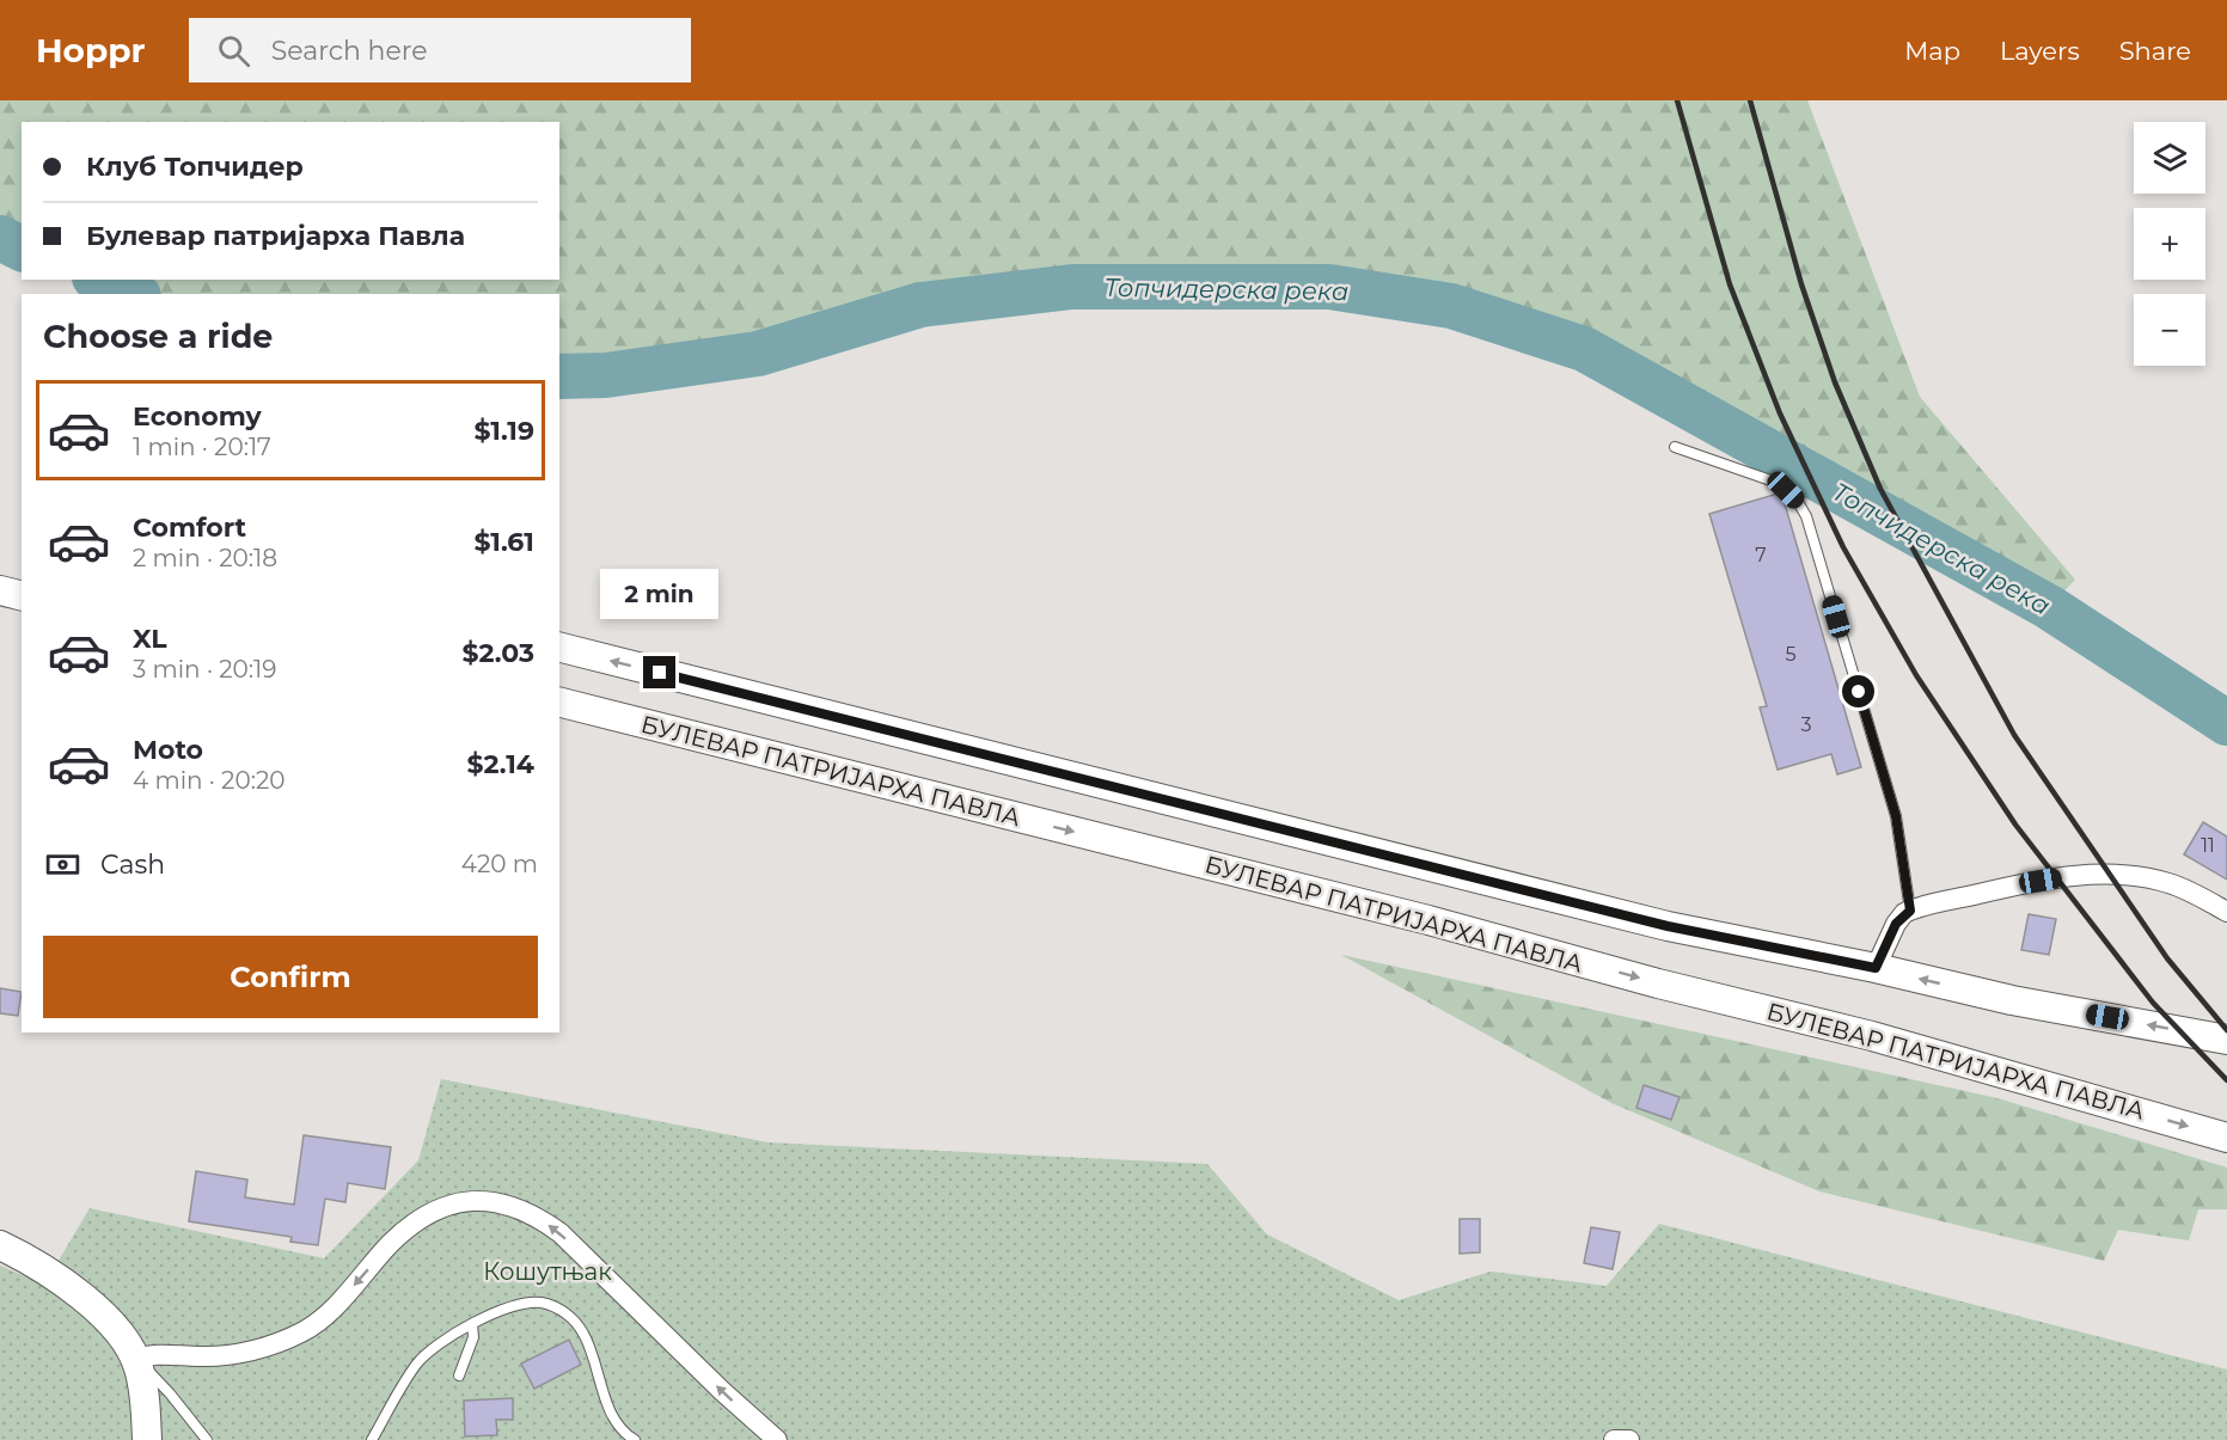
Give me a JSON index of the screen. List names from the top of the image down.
{
  "streets": {
    "main road": ["БУЛЕВАР ПАТРИЈАРХА ПАВЛА"]
  },
  "water": ["Топчидерска река"],
  "parks": ["Кошутњак"],
  "house_numbers": [
    "7",
    "5",
    "3",
    "11"
  ],
  "page": {
    "header": "Hoppr",
    "search": "Search here",
    "nav": ["Map", "Layers", "Share"],
    "map_buttons": ["+", "−"],
    "banner": ["Клуб Топчидер", "Булевар патријарха Павла"],
    "heading": "Choose a ride",
    "list": [
      {
        "name": "Economy",
        "note": "1 min · 20:17",
        "value": "$1.19"
      },
      {
        "name": "Comfort",
        "note": "2 min · 20:18",
        "value": "$1.61"
      },
      {
        "name": "XL",
        "note": "3 min · 20:19",
        "value": "$2.03"
      },
      {
        "name": "Moto",
        "note": "4 min · 20:20",
        "value": "$2.14"
      }
    ],
    "bubble": "2 min",
    "pay": ["Cash", "420 m"],
    "buttons": "Confirm"
  }
}
